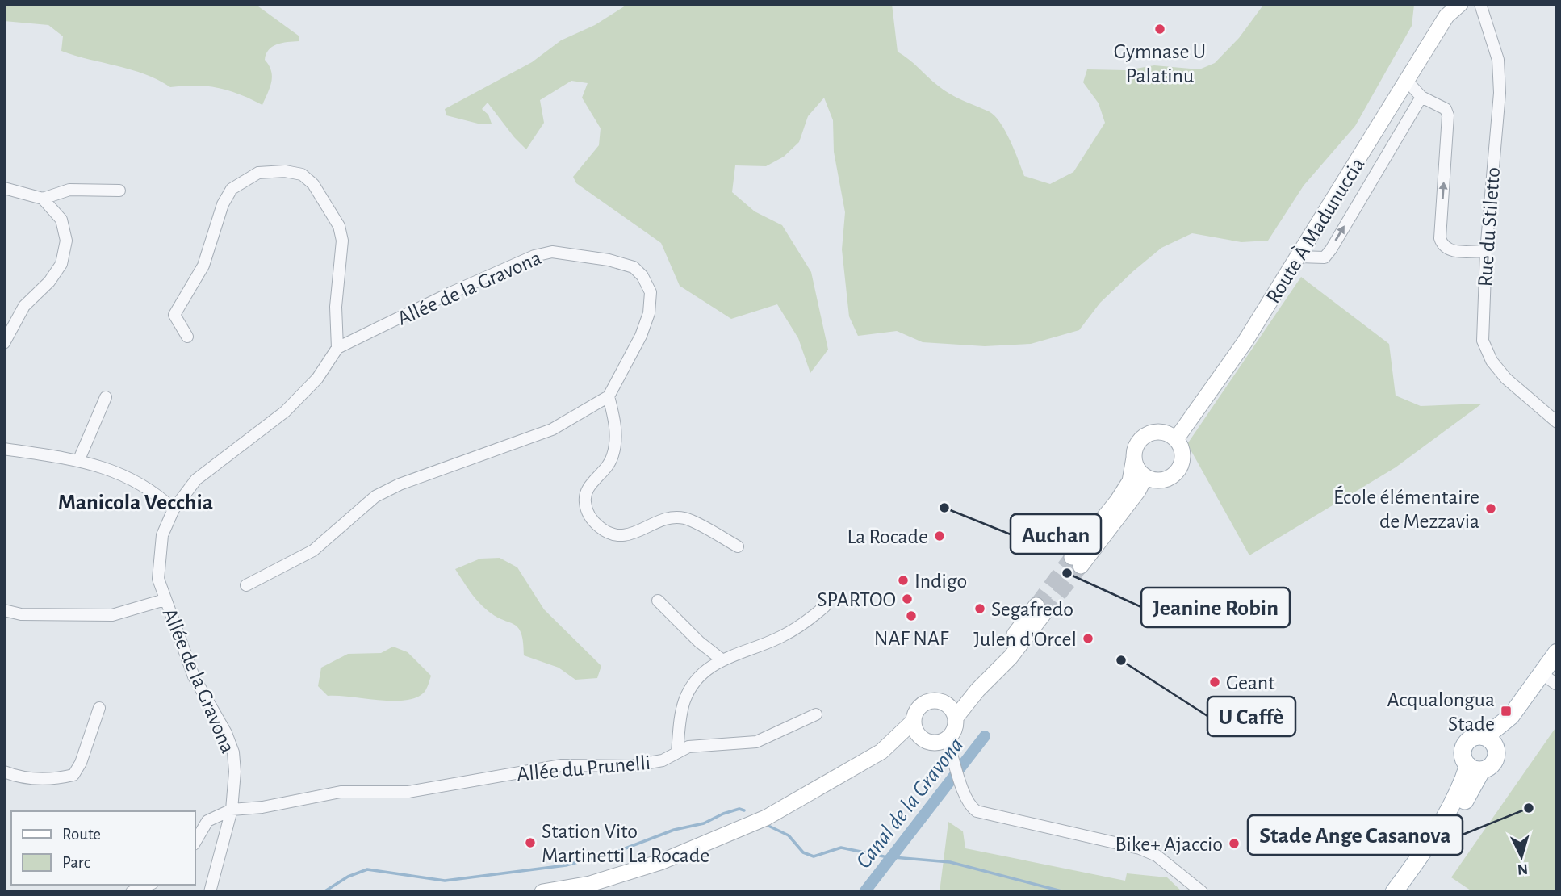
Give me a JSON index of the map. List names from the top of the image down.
{
  "streets": {
    "main road": ["Route À Madunuccia"],
    "street": ["Rue du Stiletto", "Allée de la Gravona", "Allée du Prunelli"]
  },
  "crossings": [
    ["Allée de la Gravona", "Allée du Prunelli"]
  ],
  "districts": ["Manicola Vecchia"],
  "water": ["Canal de la Gravona"],
  "places": {
    "other": [
      "Gymnase U Palatinu",
      "Auchan",
      "École élémentaire de Mezzavia",
      "La Rocade",
      "Jeanine Robin",
      "Indigo",
      "SPARTOO",
      "Segafredo",
      "NAF NAF",
      "Julen d'Orcel",
      "U Caffè",
      "Geant",
      "Stade Ange Casanova",
      "Station Vito Martinetti La Rocade",
      "Bike+ Ajaccio"
    ],
    "transit": ["Acqualongua Stade"]
  },
  "legend": ["Route", "Parc"],
  "north": "bottom"
}
